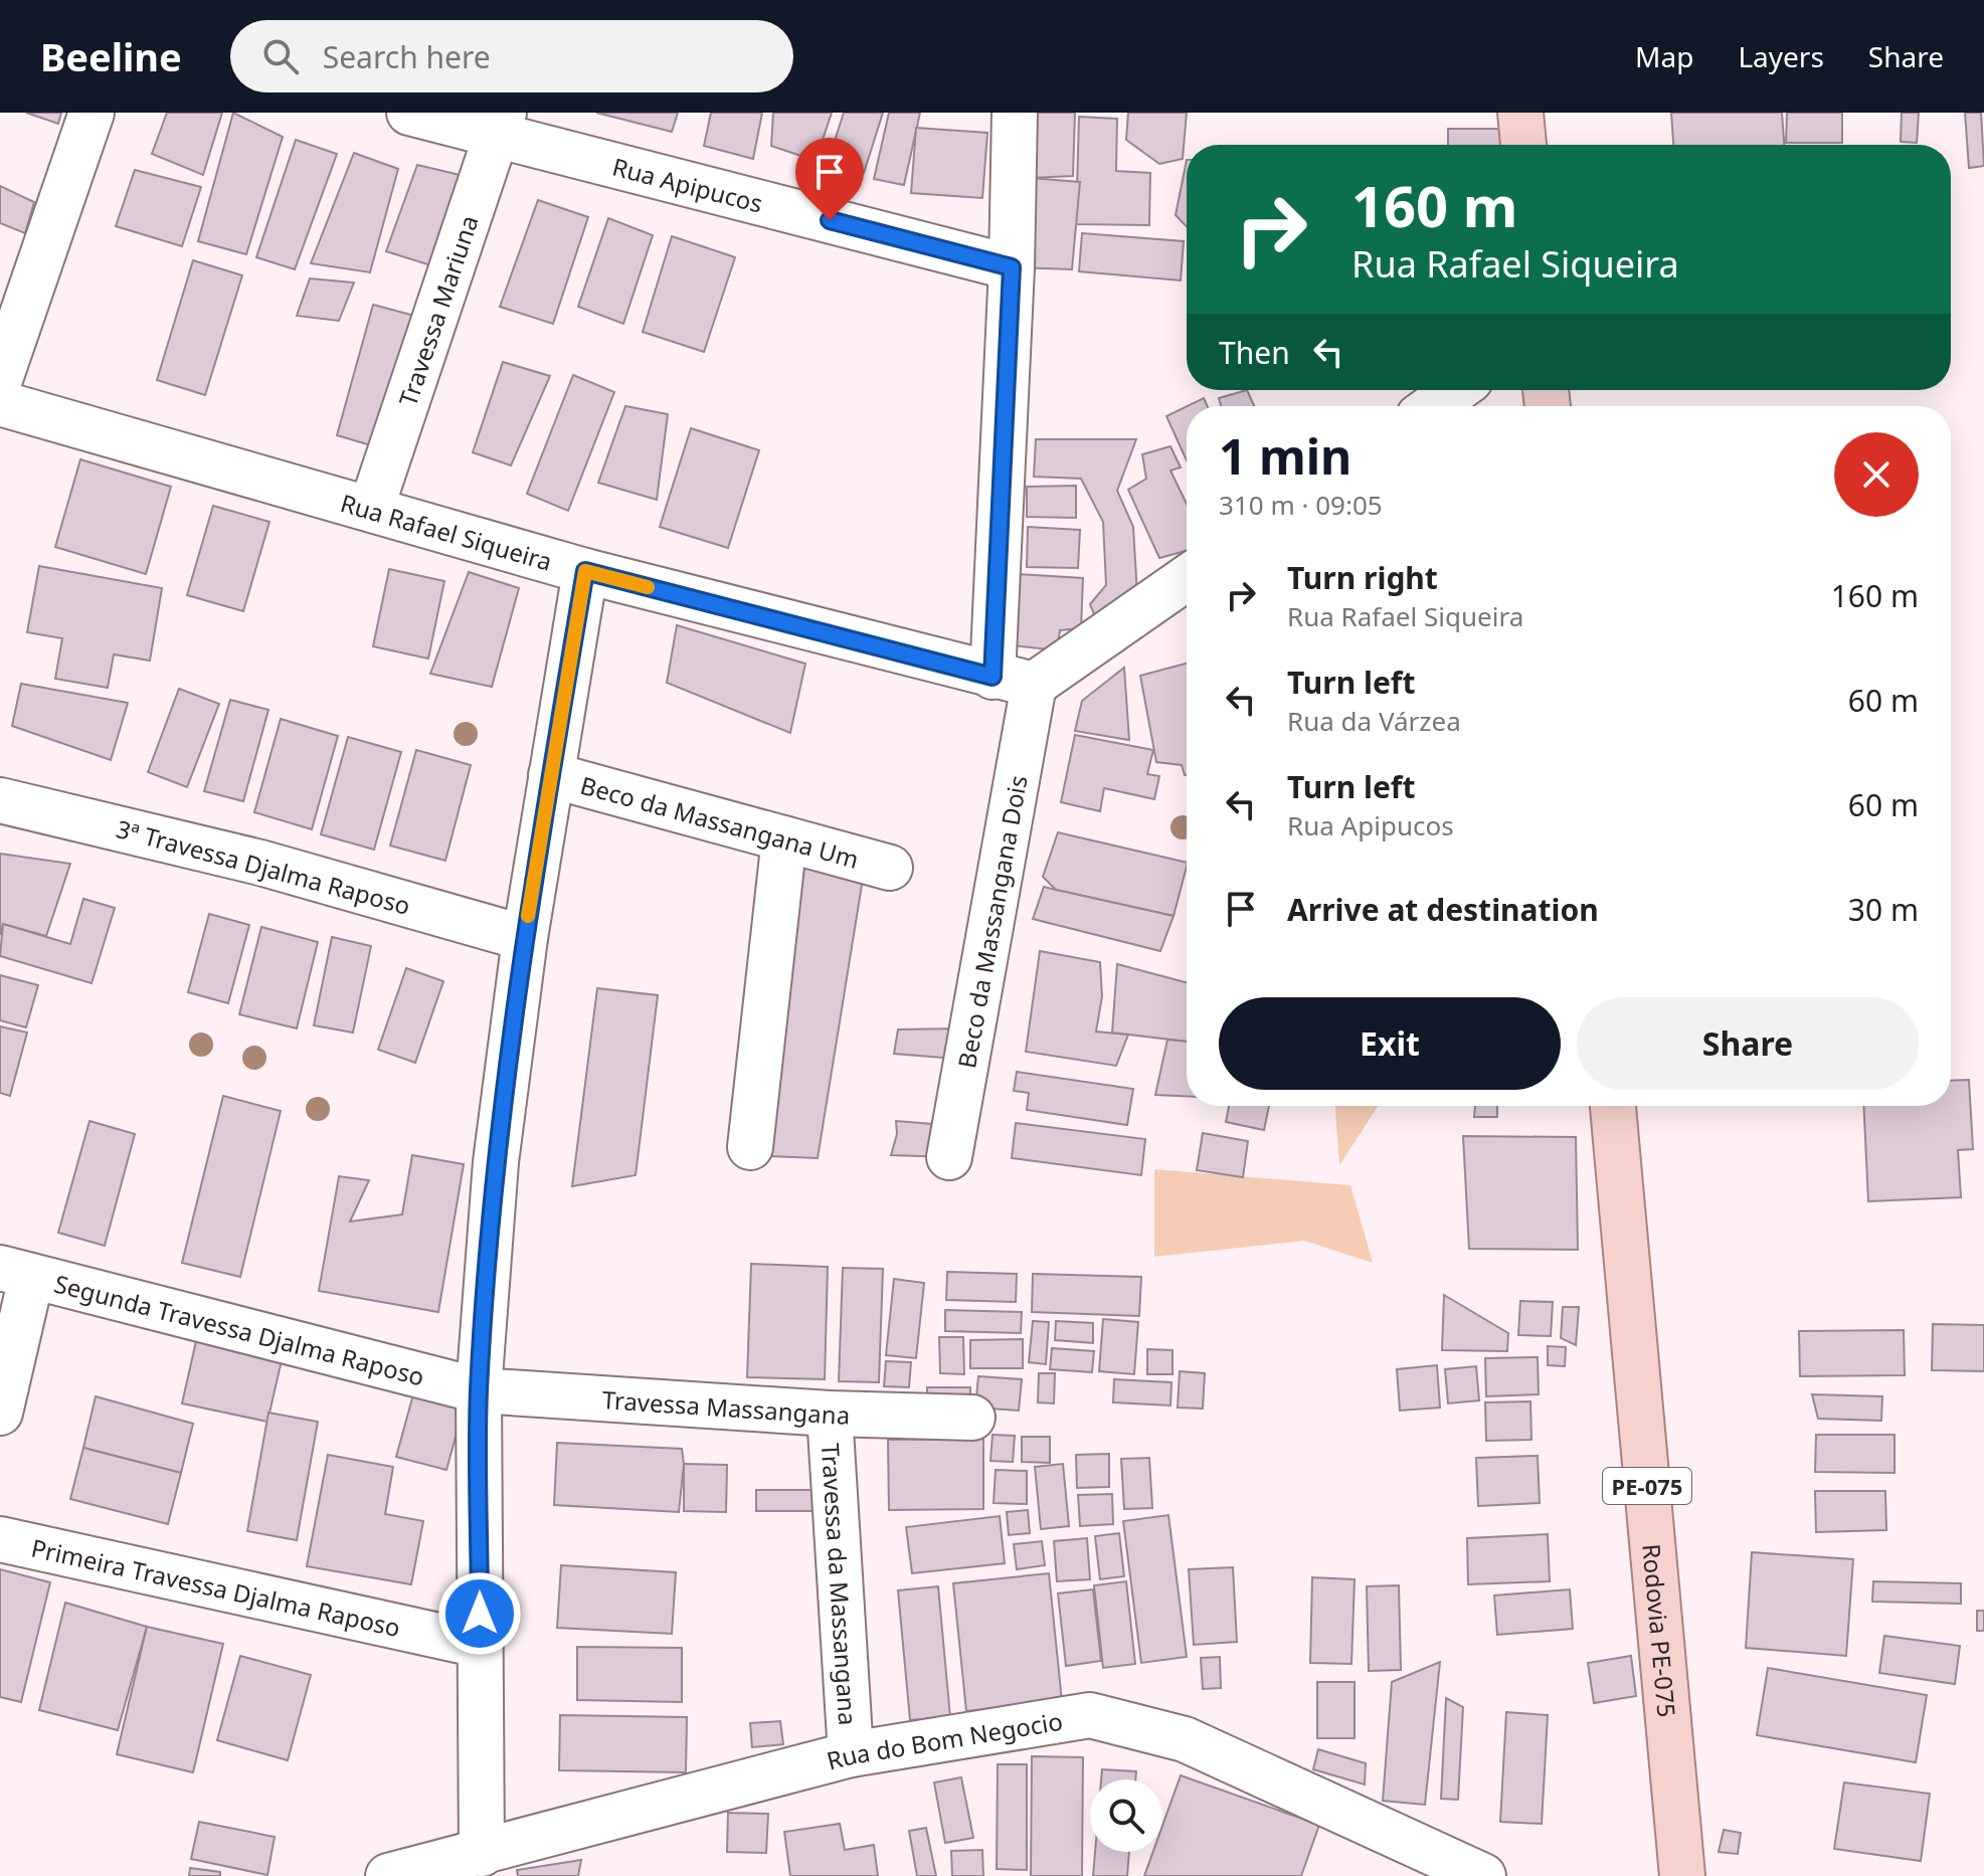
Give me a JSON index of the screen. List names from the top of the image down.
{
  "streets": {
    "main road": ["PE-075", "Rodovia PE-075"],
    "street": [
      "Rua Apipucos",
      "Travessa Mariuna",
      "Rua Rafael Siqueira",
      "Beco da Massangana Um",
      "3ª Travessa Djalma Raposo",
      "Beco da Massangana Dois",
      "Segunda Travessa Djalma Raposo",
      "Travessa Massangana",
      "Travessa da Massangana",
      "Primeira Travessa Djalma Raposo",
      "Rua do Bom Negocio"
    ]
  },
  "crossings": [
    ["Rua Apipucos", "Travessa Mariuna"],
    ["Rua Apipucos", "Beco da Massangana Dois"],
    ["Travessa Mariuna", "Rua Rafael Siqueira"],
    ["Rua Rafael Siqueira", "Beco da Massangana Dois"],
    ["Segunda Travessa Djalma Raposo", "Travessa Massangana"],
    ["Travessa Massangana", "Travessa da Massangana"],
    ["Travessa da Massangana", "Rua do Bom Negocio"]
  ],
  "page": {
    "header": "Beeline",
    "search": "Search here",
    "nav": ["Map", "Layers", "Share"],
    "turn": ["160 m", "Rua Rafael Siqueira"],
    "then": "Then",
    "heading": ["1 min", "310 m · 09:05"],
    "list": [
      {
        "name": "Turn right",
        "note": "Rua Rafael Siqueira",
        "value": "160 m"
      },
      {
        "name": "Turn left",
        "note": "Rua da Várzea",
        "value": "60 m"
      },
      {
        "name": "Turn left",
        "note": "Rua Apipucos",
        "value": "60 m"
      },
      {
        "name": "Arrive at destination",
        "value": "30 m"
      }
    ],
    "buttons": ["Exit", "Share"]
  }
}
